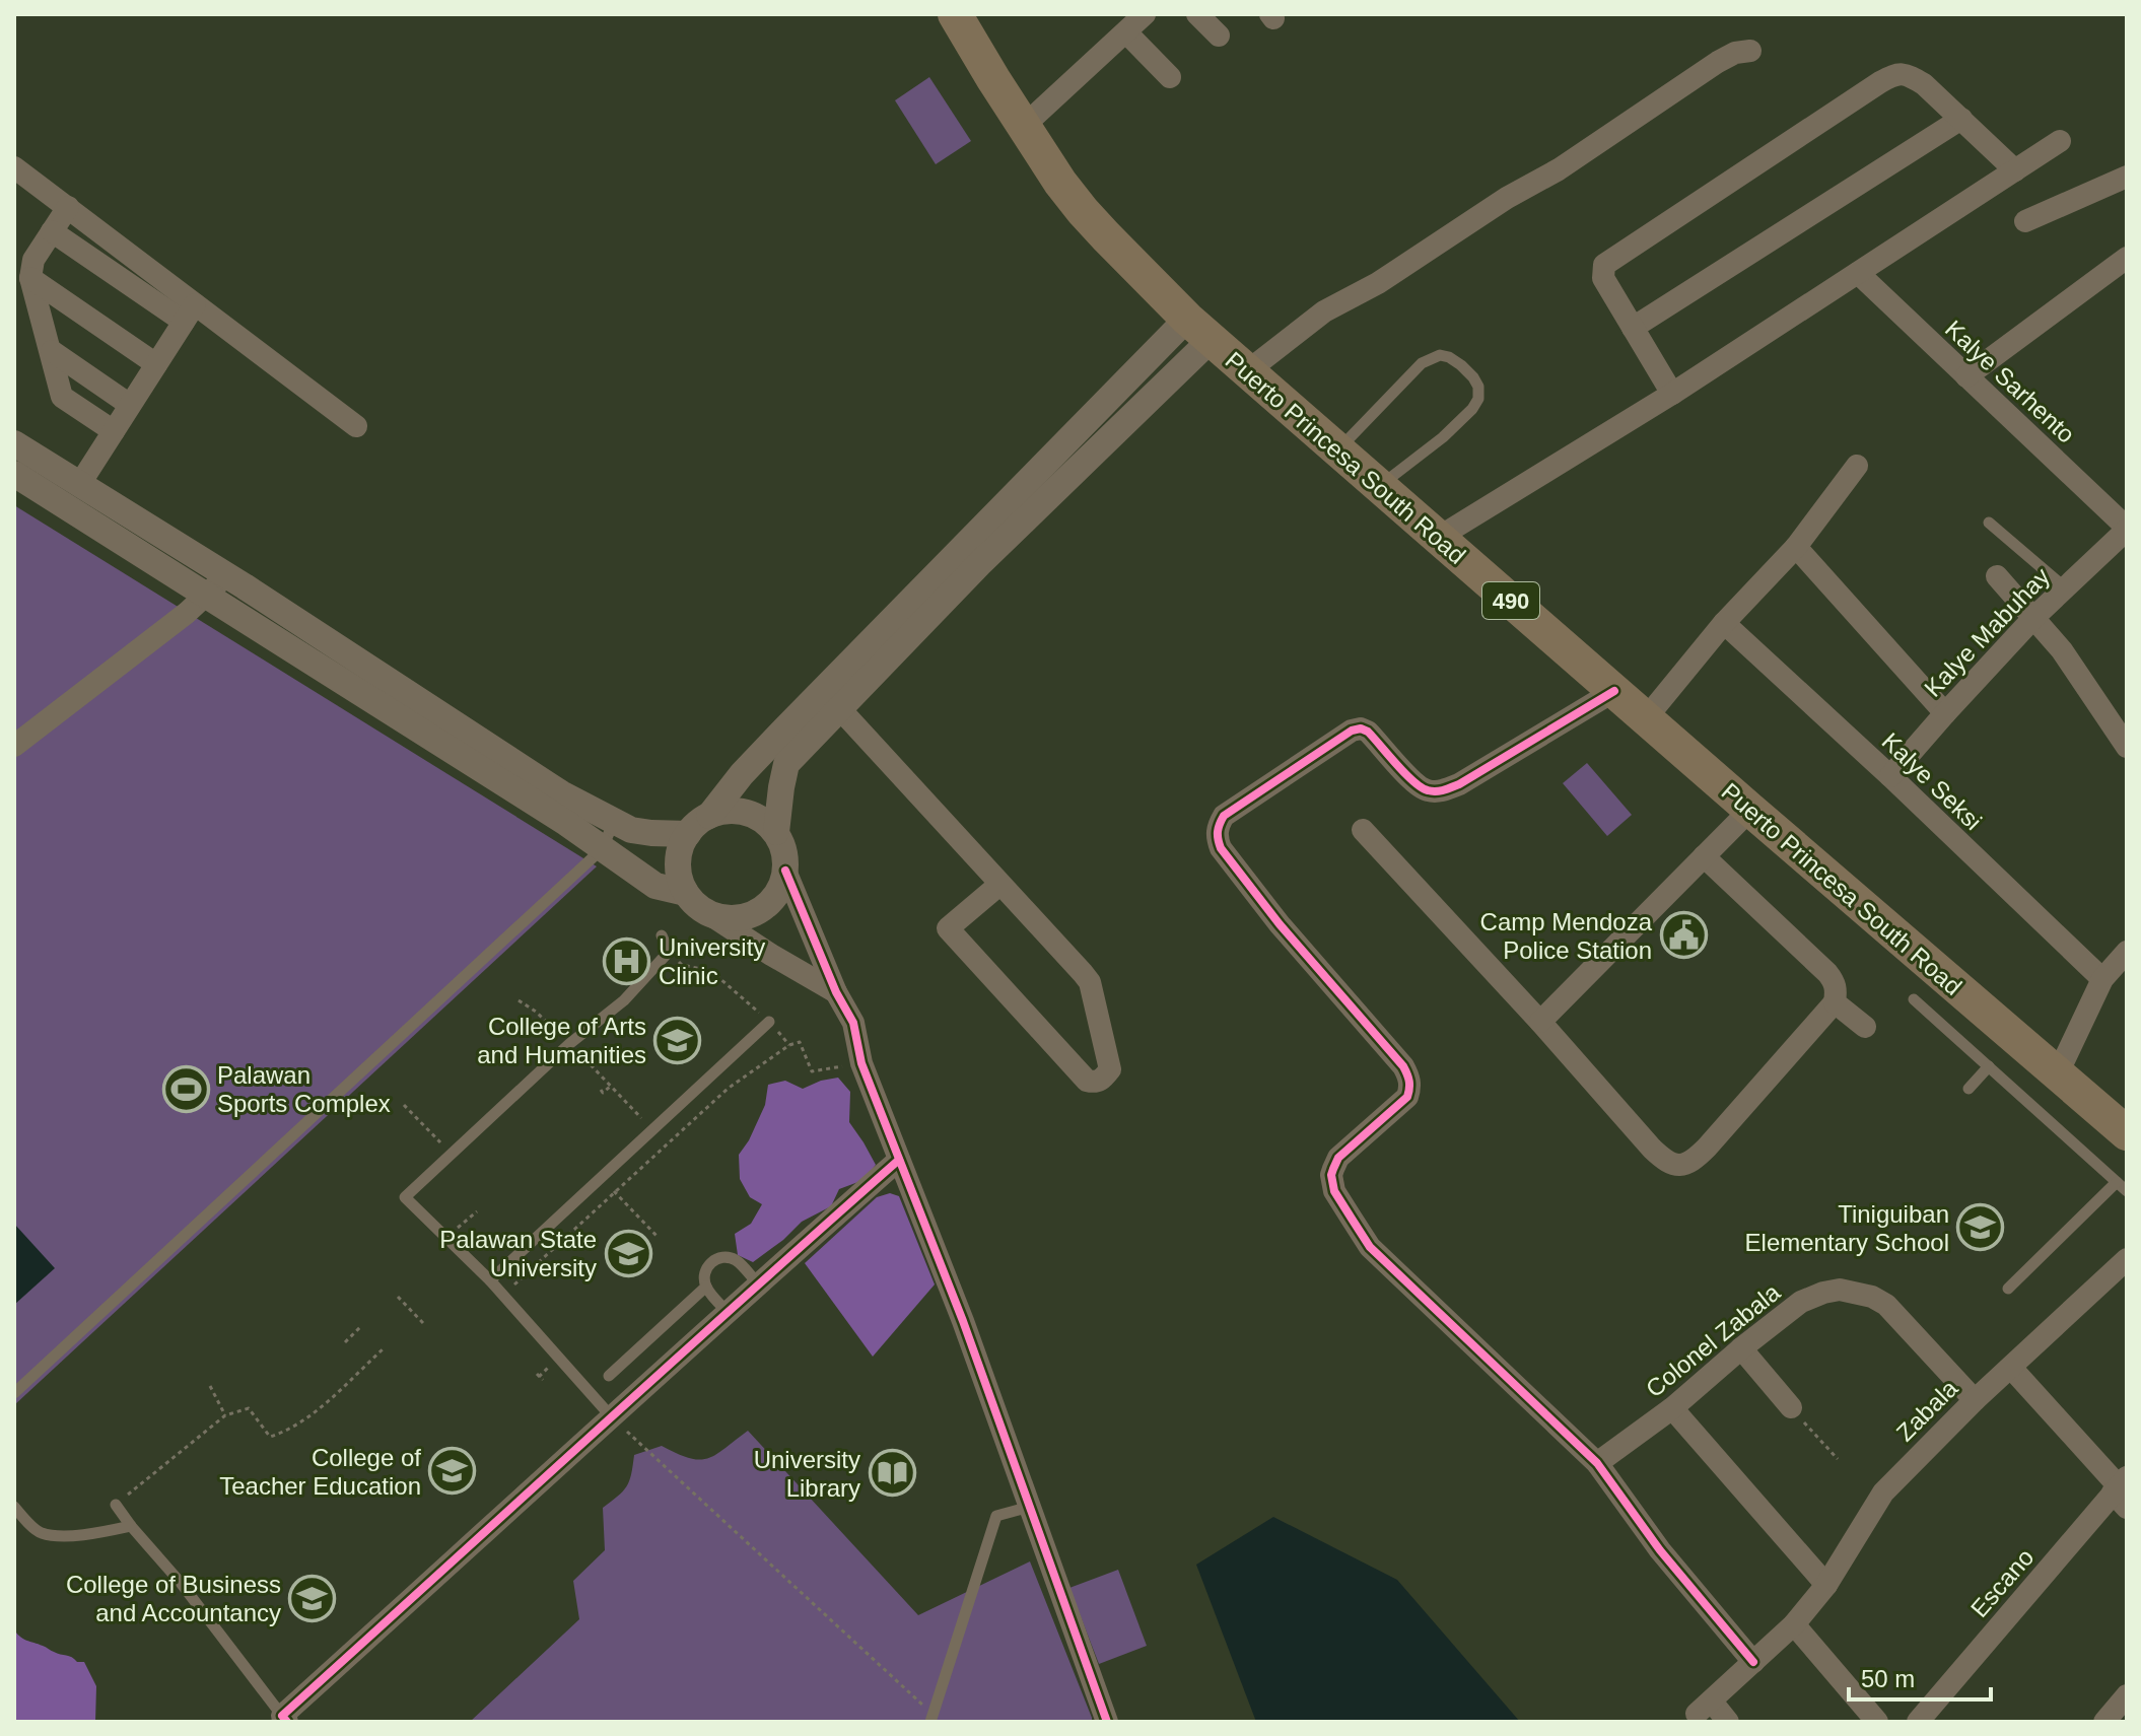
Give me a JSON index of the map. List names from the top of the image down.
{
  "streets": {
    "main road": ["Puerto Princesa South Road", "490"],
    "street": [
      "Kalye Sarhento",
      "Kalye Mabuhay",
      "Kalye Seksi",
      "Colonel Zabala",
      "Zabala",
      "Escano"
    ]
  },
  "crossings": [
    ["Kalye Sarhento", "Kalye Mabuhay"],
    ["Kalye Mabuhay", "Kalye Seksi"],
    ["Colonel Zabala", "Zabala"]
  ],
  "places": {
    "public building": ["Camp Mendoza Police Station"],
    "hospital": ["University Clinic"],
    "school or university": [
      "College of Arts and Humanities",
      "Tiniguiban Elementary School",
      "Palawan State University",
      "College of Teacher Education",
      "College of Business and Accountancy"
    ],
    "sports": ["Palawan Sports Complex"],
    "library": ["University Library"]
  },
  "scale_bar": "50 m"
}
